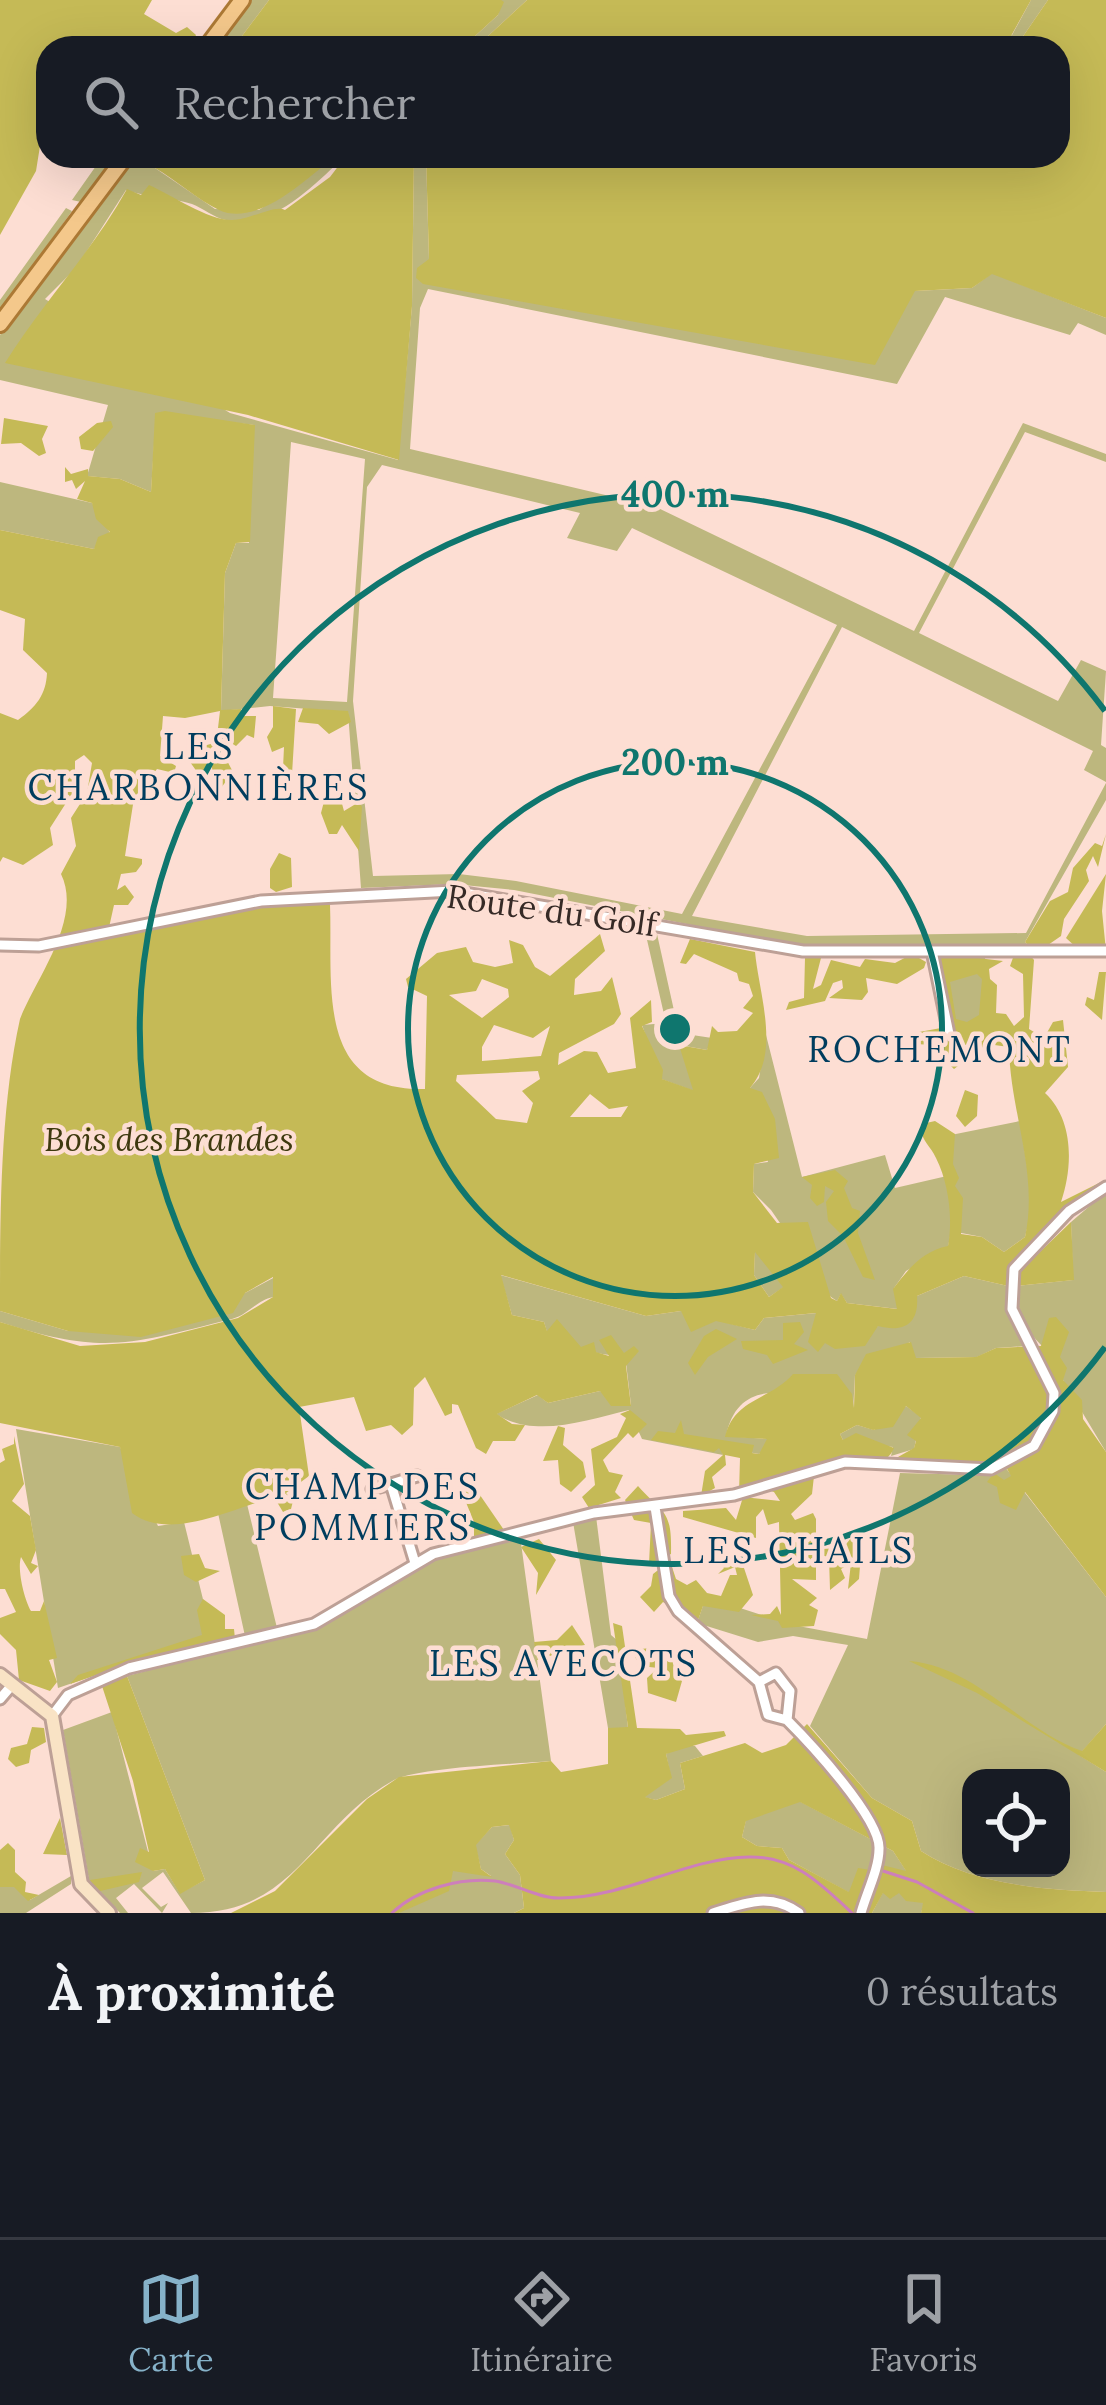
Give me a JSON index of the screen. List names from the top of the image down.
{
  "streets": {
    "street": ["Route du Golf"]
  },
  "districts": [
    "LES CHARBONNIÈRES",
    "ROCHEMONT",
    "CHAMP DES POMMIERS",
    "LES CHAILS",
    "LES AVECOTS"
  ],
  "parks": ["Bois des Brandes"],
  "page": {
    "search": "Rechercher",
    "heading": ["À proximité", "0 résultats"],
    "nav": ["Carte", "Itinéraire", "Favoris"]
  },
  "rings": ["400 m", "200 m"]
}
